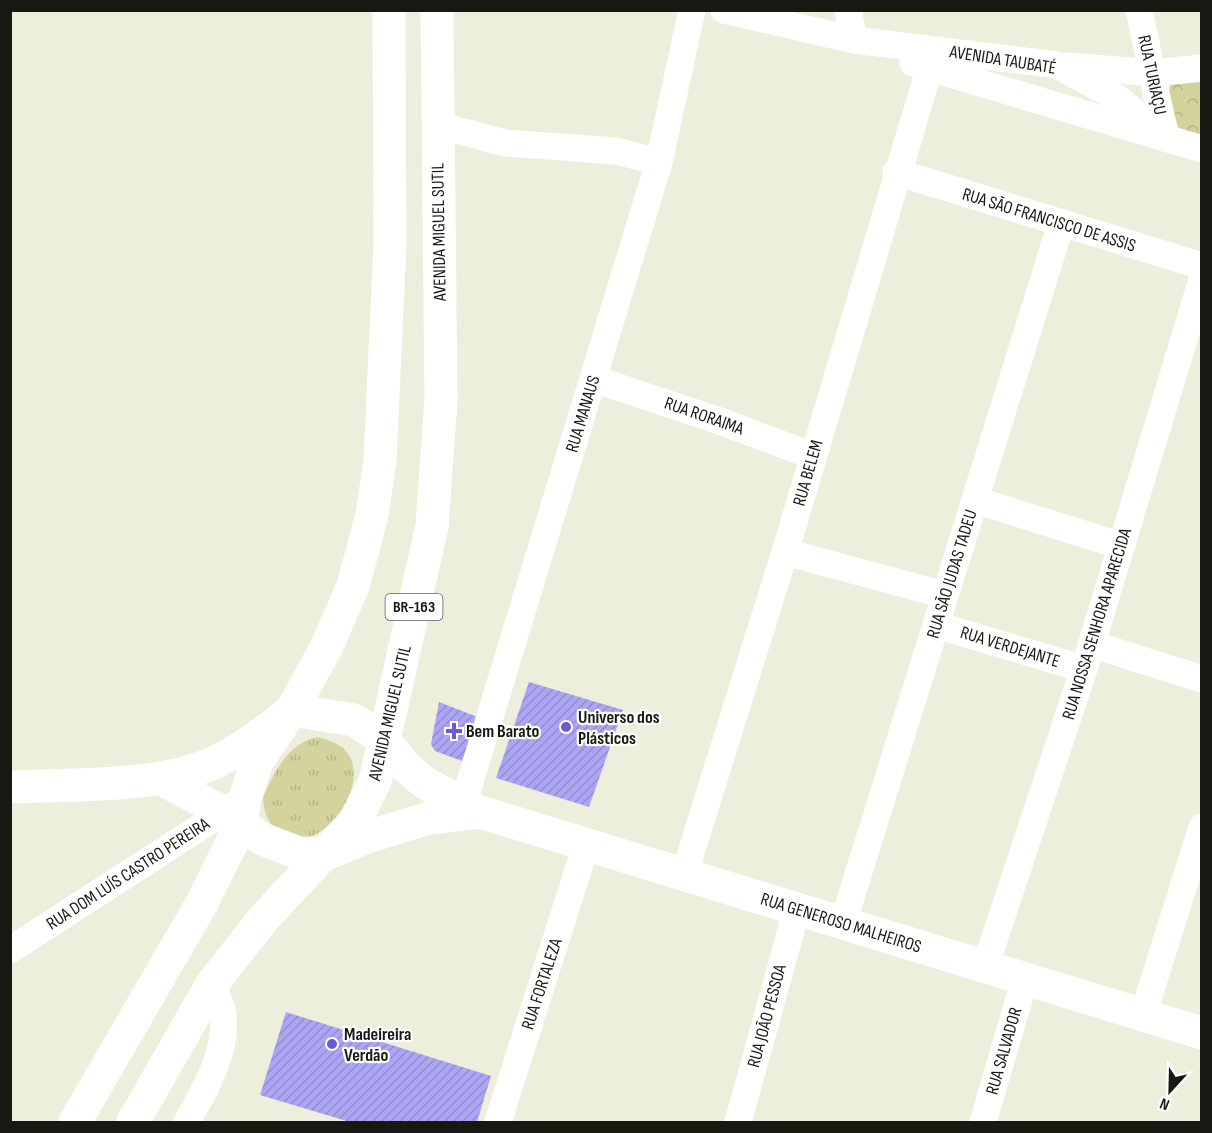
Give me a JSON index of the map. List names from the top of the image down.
{
  "streets": {
    "main road": ["AVENIDA MIGUEL SUTIL", "BR-163", "RUA GENEROSO MALHEIROS"],
    "street": [
      "AVENIDA TAUBATÉ",
      "RUA TURIAÇU",
      "RUA SÃO FRANCISCO DE ASSIS",
      "RUA MANAUS",
      "RUA RORAIMA",
      "RUA BELEM",
      "RUA SÃO JUDAS TADEU",
      "RUA NOSSA SENHORA APARECIDA",
      "RUA VERDEJANTE",
      "RUA DOM LUÍS CASTRO PEREIRA",
      "RUA FORTALEZA",
      "RUA JOÃO PESSOA",
      "RUA SALVADOR"
    ]
  },
  "crossings": [
    ["AVENIDA TAUBATÉ", "RUA TURIAÇU"],
    ["AVENIDA TAUBATÉ", "RUA BELEM"],
    ["RUA SÃO FRANCISCO DE ASSIS", "RUA BELEM"],
    ["RUA SÃO FRANCISCO DE ASSIS", "RUA SÃO JUDAS TADEU"],
    ["AVENIDA MIGUEL SUTIL", "RUA DOM LUÍS CASTRO PEREIRA"],
    ["RUA MANAUS", "RUA RORAIMA"],
    ["RUA MANAUS", "RUA GENEROSO MALHEIROS"],
    ["RUA RORAIMA", "RUA BELEM"],
    ["RUA BELEM", "RUA GENEROSO MALHEIROS"],
    ["RUA SÃO JUDAS TADEU", "RUA VERDEJANTE"],
    ["RUA SÃO JUDAS TADEU", "RUA GENEROSO MALHEIROS"],
    ["RUA NOSSA SENHORA APARECIDA", "RUA VERDEJANTE"],
    ["RUA NOSSA SENHORA APARECIDA", "RUA GENEROSO MALHEIROS"],
    ["RUA GENEROSO MALHEIROS", "RUA FORTALEZA"],
    ["RUA GENEROSO MALHEIROS", "RUA JOÃO PESSOA"],
    ["RUA GENEROSO MALHEIROS", "RUA SALVADOR"]
  ],
  "places": {
    "other": ["Universo dos Plásticos", "Madeireira Verdão"],
    "health": ["Bem Barato"]
  },
  "north": "bottom"
}
